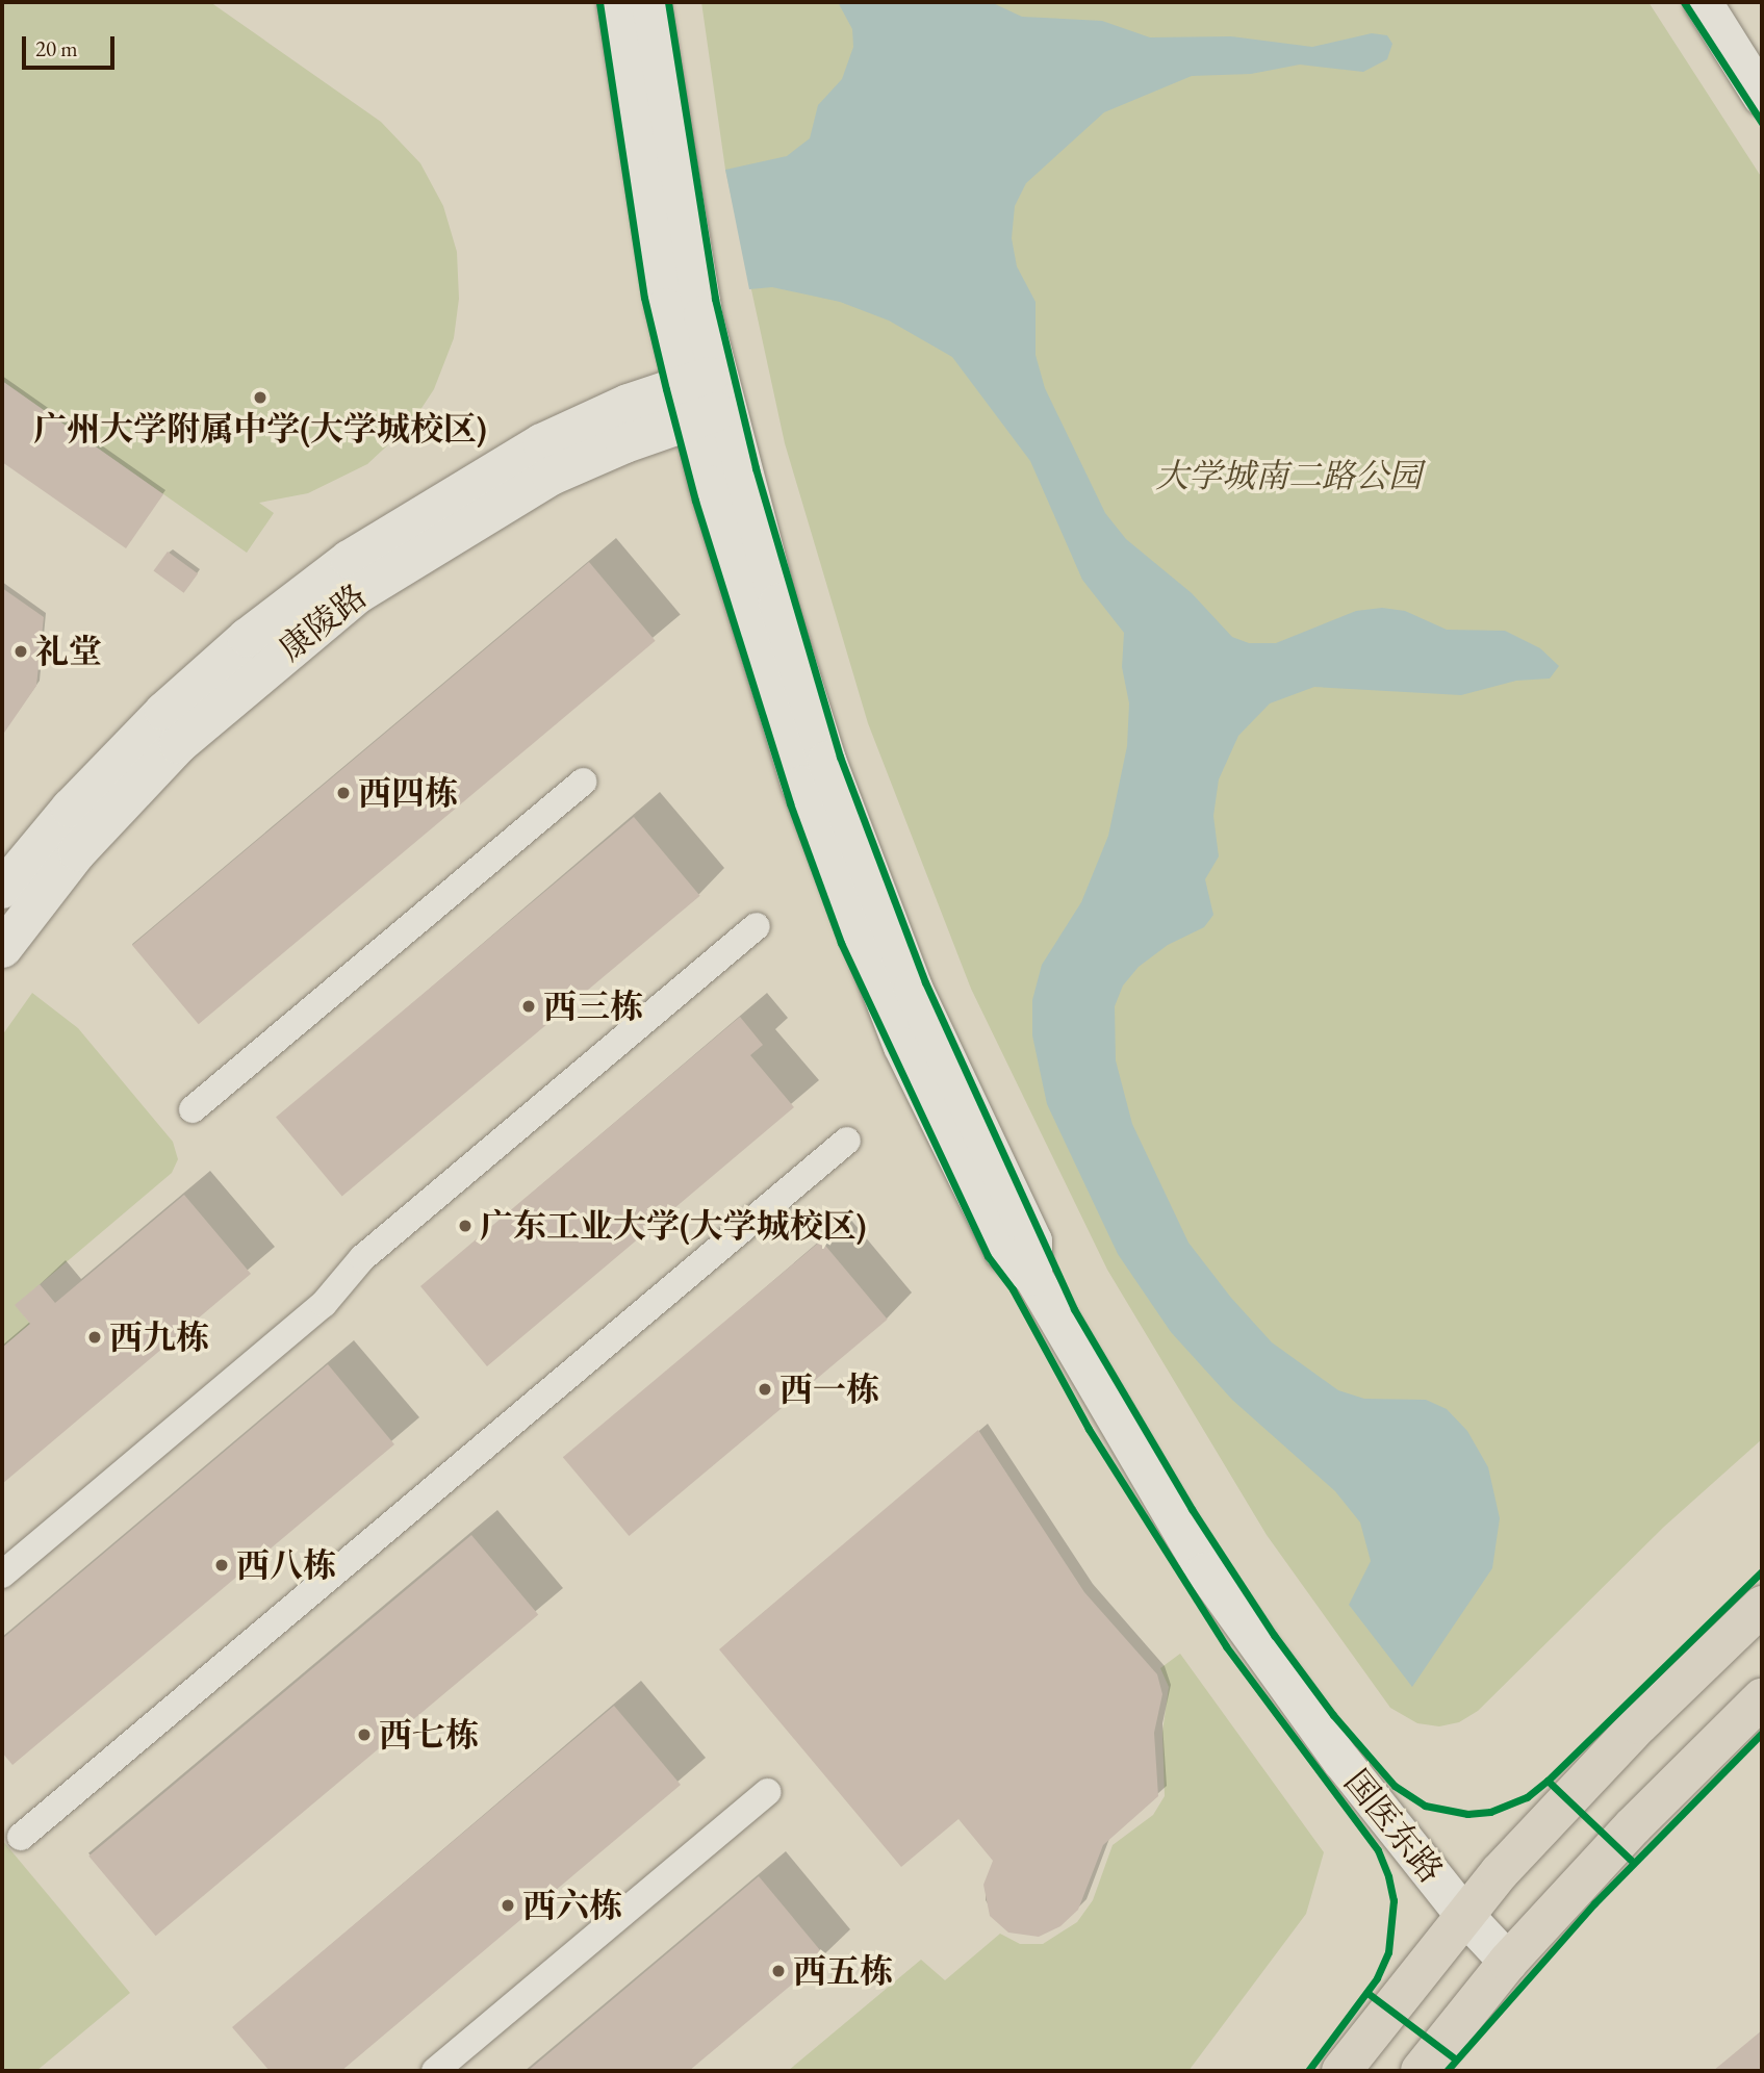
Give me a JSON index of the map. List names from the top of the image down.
{
  "streets": {
    "main road": ["康陵路", "国医东路"]
  },
  "crossings": [
    ["康陵路", "国医东路"]
  ],
  "parks": ["大学城南二路公园"],
  "places": [
    "广州大学附属中学(大学城校区)",
    "礼堂",
    "西四栋",
    "西三栋",
    "广东工业大学(大学城校区)",
    "西九栋",
    "西一栋",
    "西八栋",
    "西七栋",
    "西六栋",
    "西五栋"
  ],
  "scale_bar": "20 m"
}
